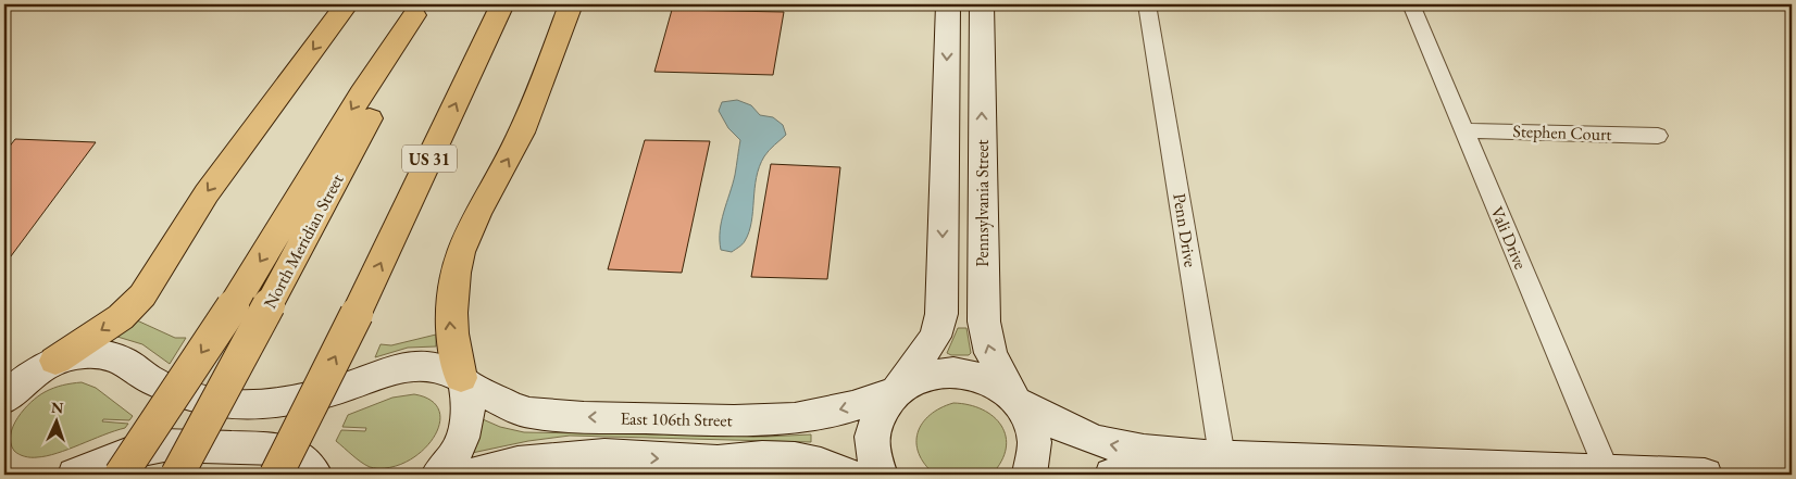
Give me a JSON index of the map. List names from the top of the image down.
{
  "streets": {
    "highway": ["US 31", "North Meridian Street"],
    "street": [
      "Stephen Court",
      "Pennsylvania Street",
      "Penn Drive",
      "Vali Drive",
      "East 106th Street"
    ]
  },
  "crossings": [
    ["Stephen Court", "Vali Drive"],
    ["Pennsylvania Street", "East 106th Street"]
  ],
  "north": "top"
}
